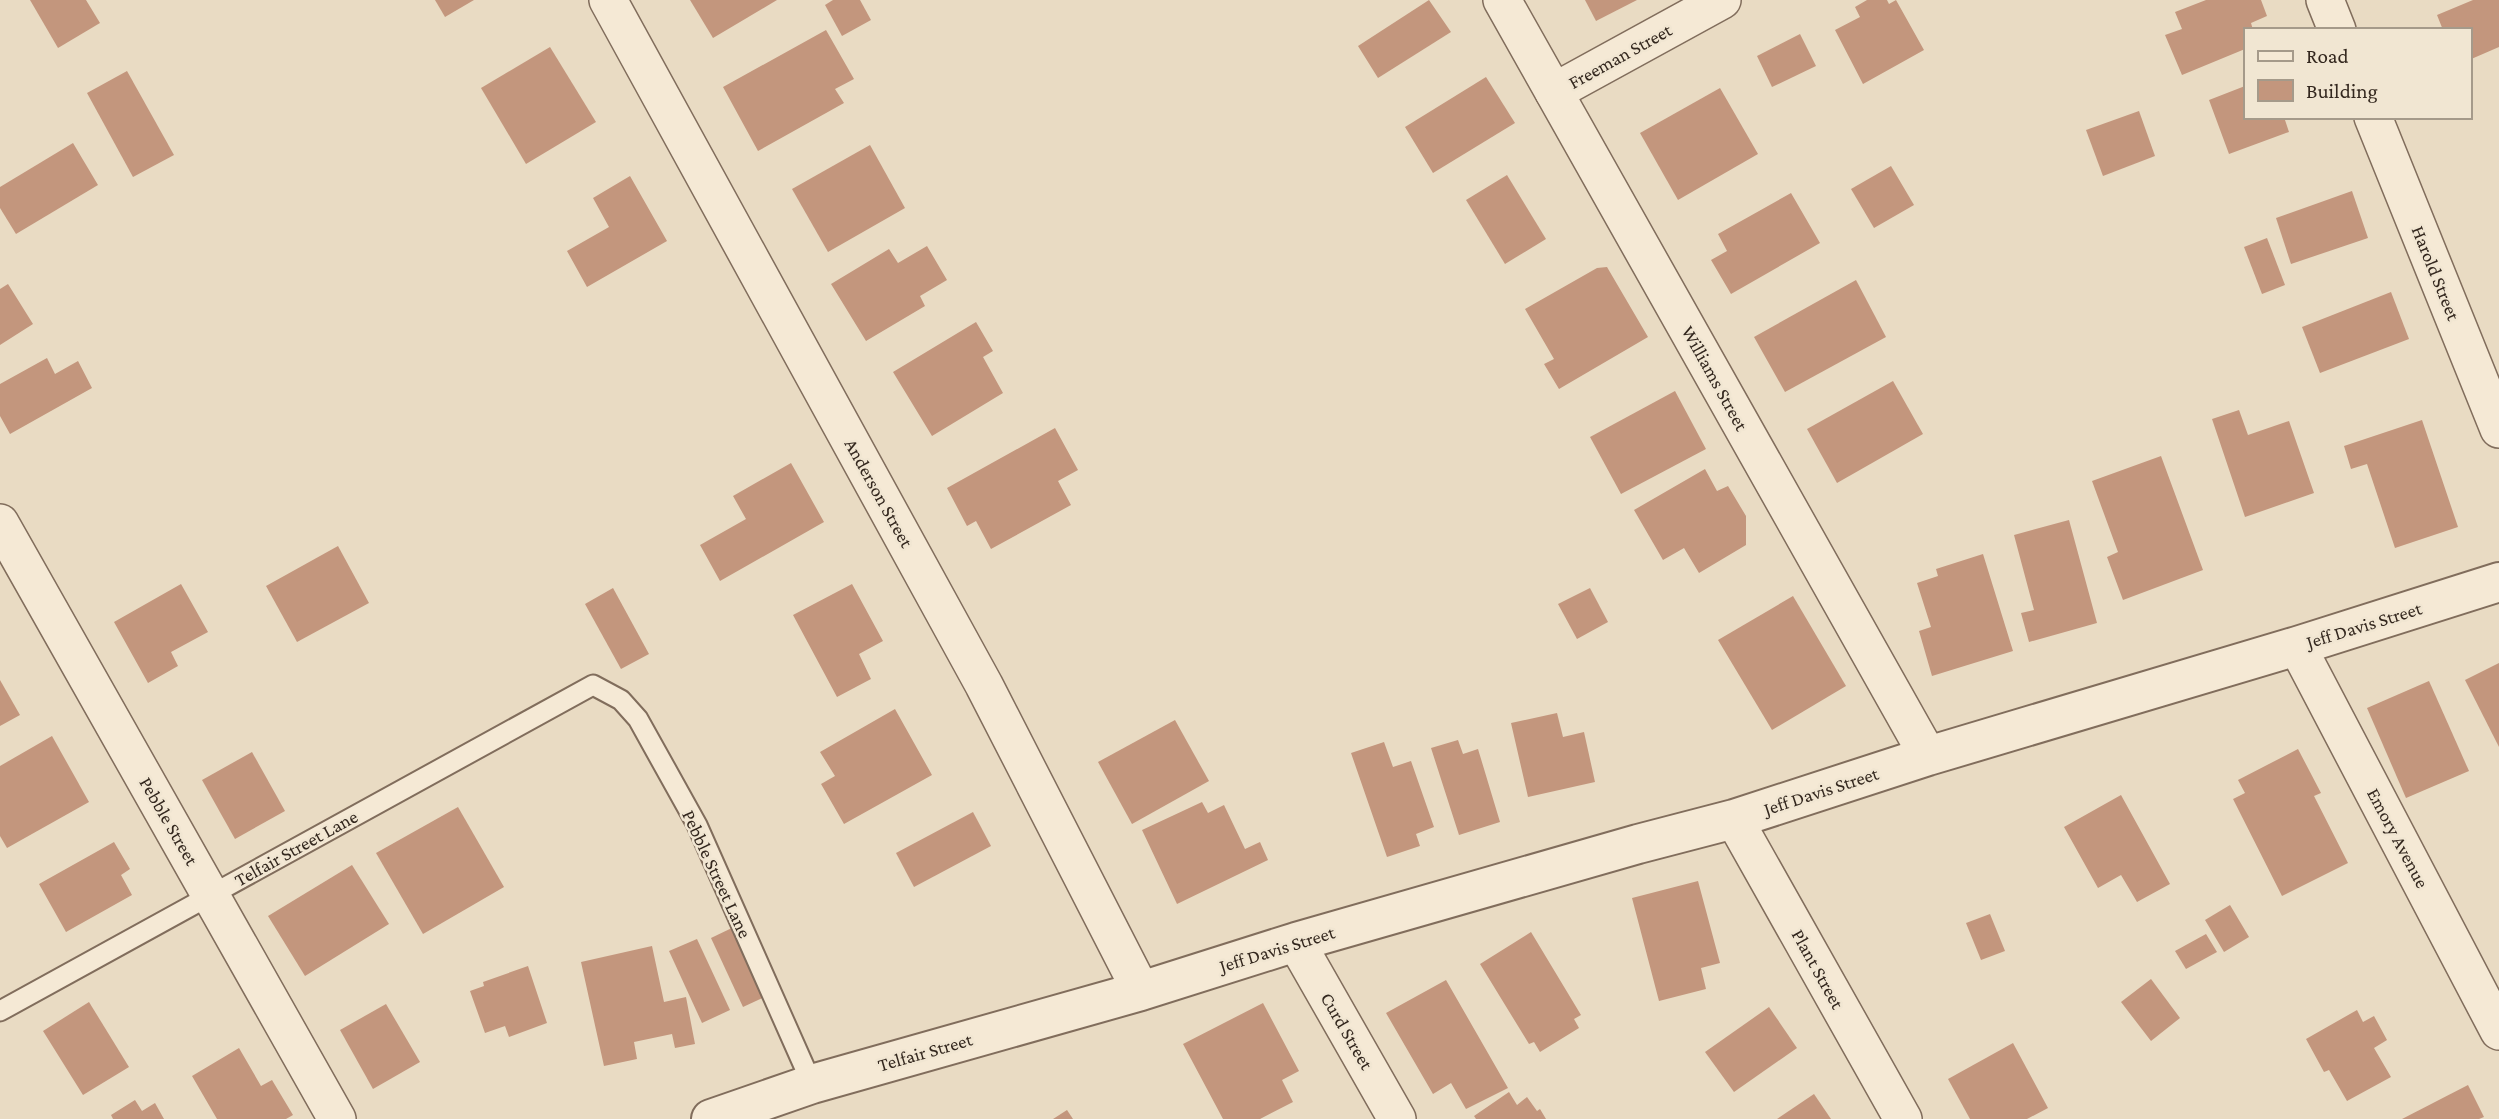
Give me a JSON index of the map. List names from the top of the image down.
{
  "streets": {
    "street": [
      "Freeman Street",
      "Harold Street",
      "Williams Street",
      "Anderson Street",
      "Jeff Davis Street",
      "Pebble Street",
      "Emory Avenue",
      "Plant Street",
      "Curd Street",
      "Telfair Street"
    ],
    "lane": ["Telfair Street Lane", "Pebble Street Lane"]
  },
  "crossings": [
    ["Freeman Street", "Williams Street"],
    ["Williams Street", "Jeff Davis Street"],
    ["Anderson Street", "Jeff Davis Street"],
    ["Anderson Street", "Telfair Street"],
    ["Jeff Davis Street", "Emory Avenue"],
    ["Jeff Davis Street", "Plant Street"],
    ["Jeff Davis Street", "Curd Street"],
    ["Jeff Davis Street", "Telfair Street"],
    ["Pebble Street", "Telfair Street Lane"],
    ["Telfair Street Lane", "Pebble Street Lane"],
    ["Pebble Street Lane", "Telfair Street"]
  ],
  "legend": ["Road", "Building"]
}
